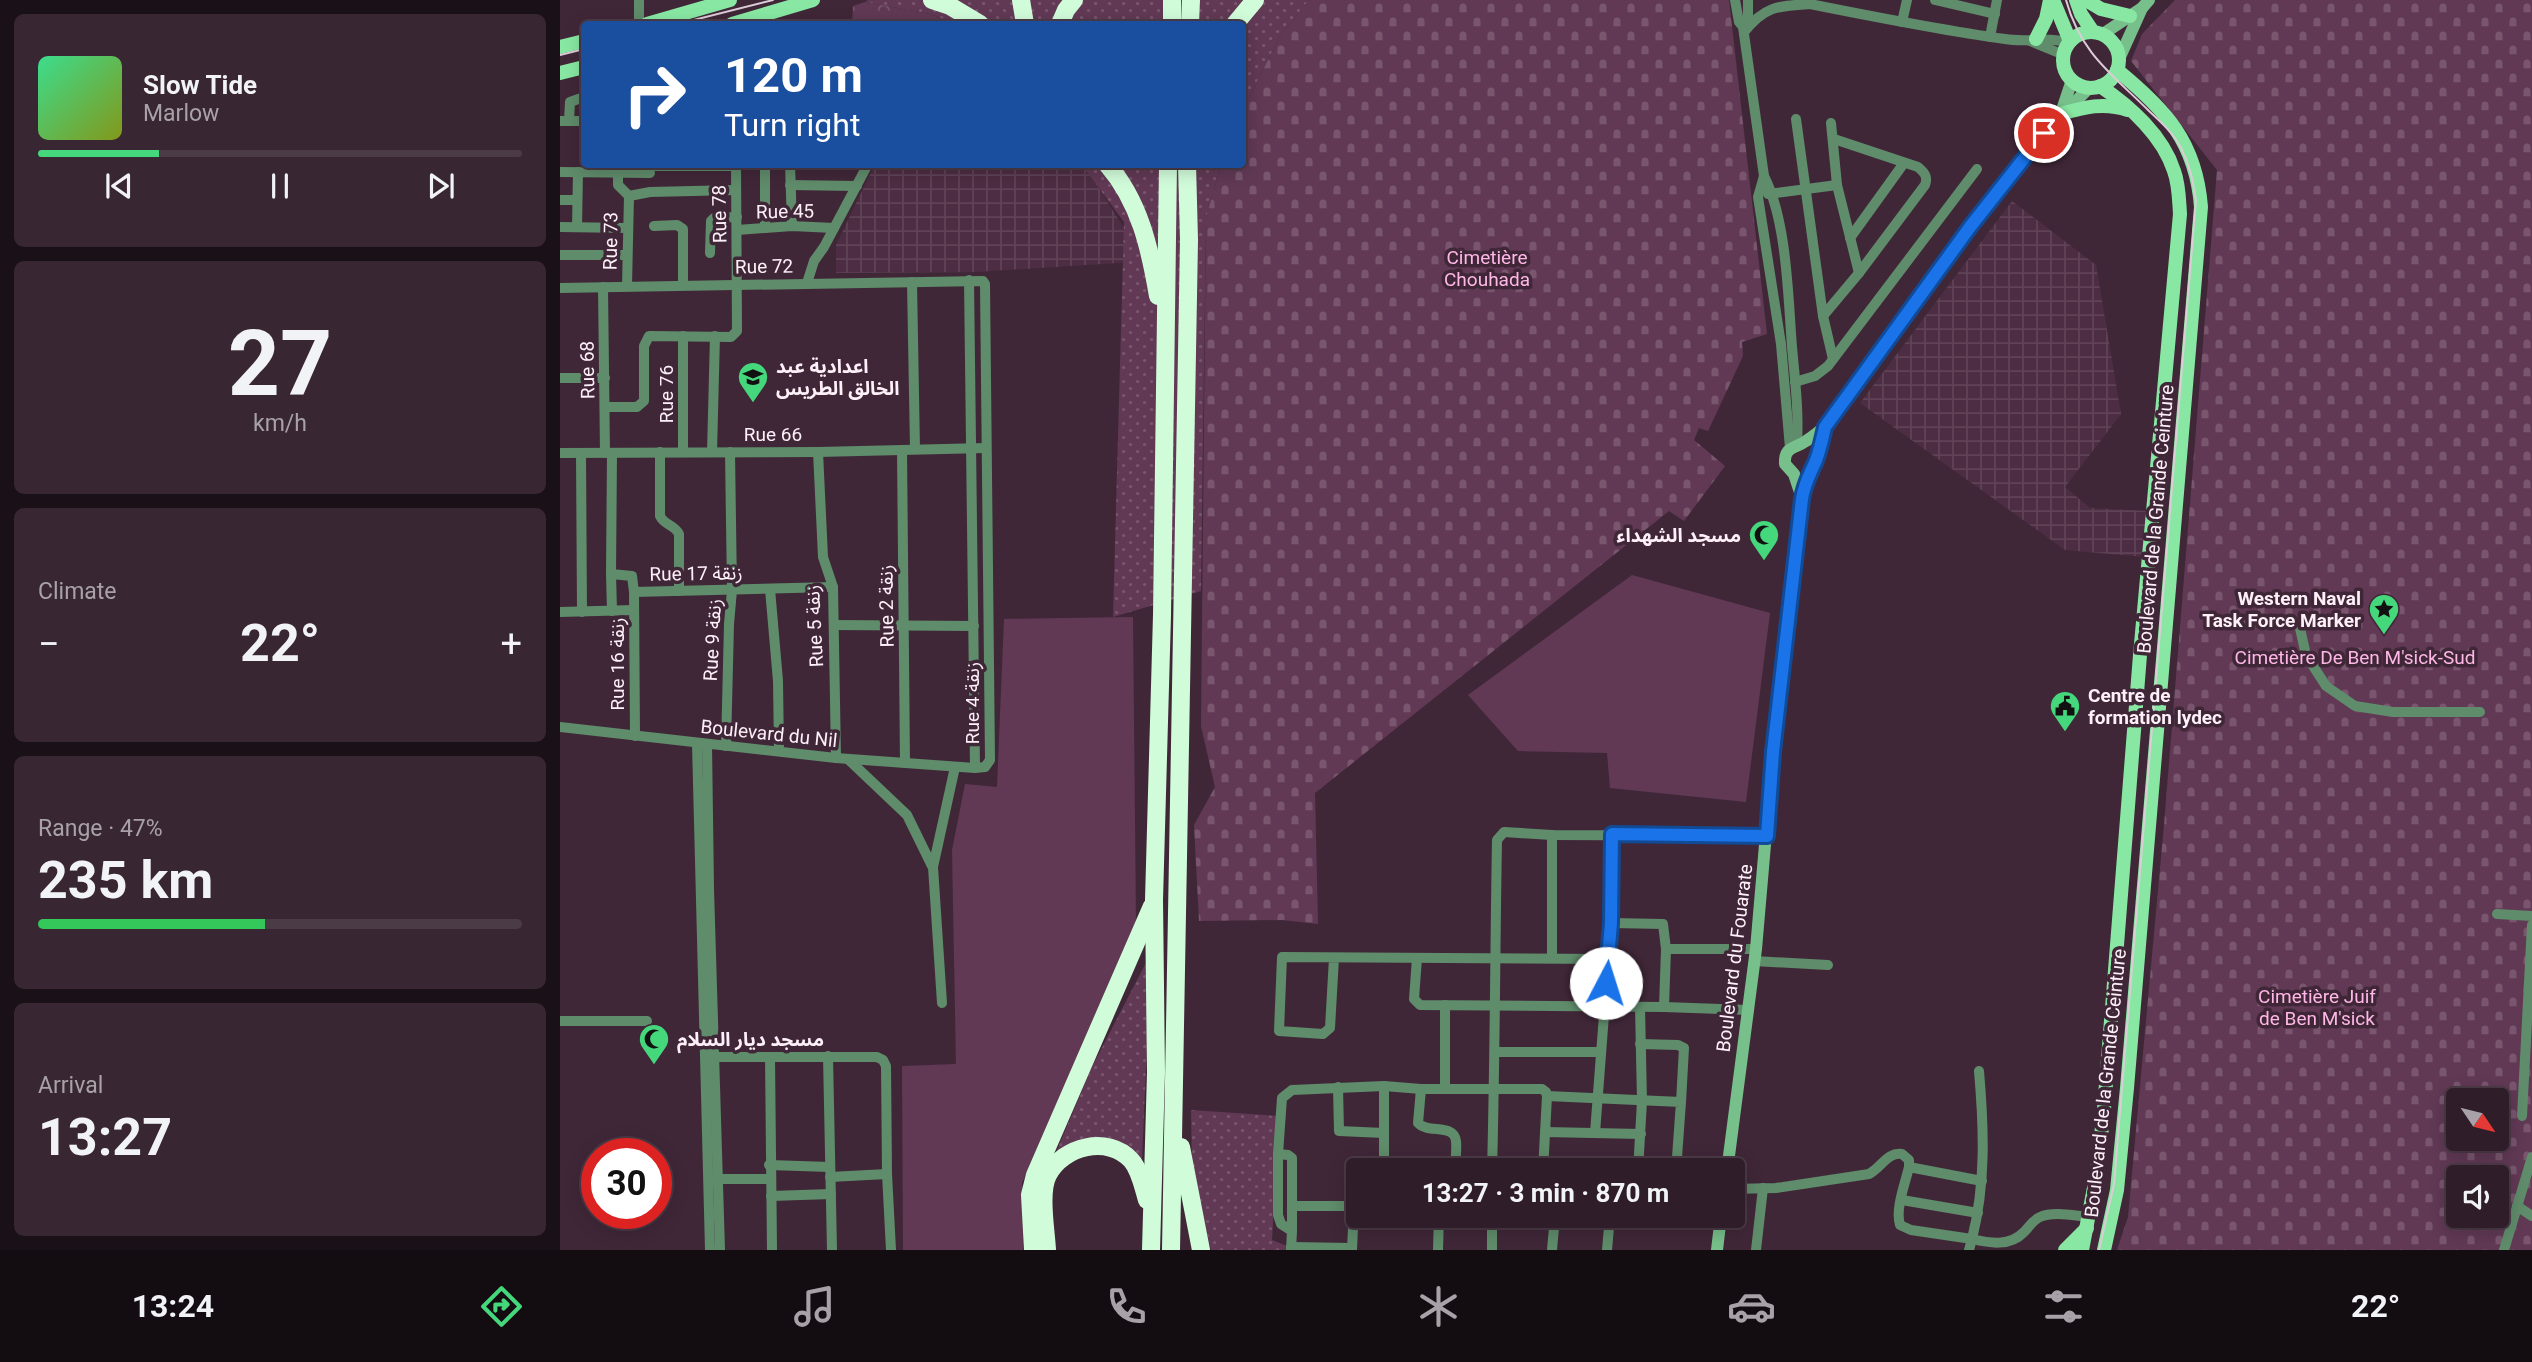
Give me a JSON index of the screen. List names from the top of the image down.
{
  "streets": {
    "main road": ["Boulevard de la Grande Ceinture"],
    "street": [
      "Rue 45",
      "Rue 78",
      "Rue 73",
      "Rue 72",
      "Rue 68",
      "Rue 76",
      "Rue 66",
      "Rue 17 زنقة",
      "Rue 2 زنقة",
      "Rue 5 زنقة",
      "Rue 9 زنقة",
      "Rue 16 زنقة",
      "Rue 4 زنقة",
      "Boulevard du Nil",
      "Boulevard du Fouarate"
    ]
  },
  "crossings": [
    ["Rue 45", "Rue 78"],
    ["Rue 78", "Rue 72"],
    ["Rue 73", "Rue 72"],
    ["Rue 72", "Rue 68"],
    ["Rue 72", "Rue 4 زنقة"],
    ["Rue 68", "Rue 66"],
    ["Rue 76", "Rue 66"],
    ["Rue 66", "Rue 2 زنقة"],
    ["Rue 66", "Rue 5 زنقة"],
    ["Rue 66", "Rue 9 زنقة"],
    ["Rue 66", "Rue 16 زنقة"],
    ["Rue 66", "Rue 4 زنقة"],
    ["Boulevard de la Grande Ceinture", "Boulevard du Fouarate"],
    ["Rue 17 زنقة", "Rue 5 زنقة"],
    ["Rue 17 زنقة", "Rue 9 زنقة"],
    ["Rue 17 زنقة", "Rue 16 زنقة"],
    ["Rue 2 زنقة", "Boulevard du Nil"],
    ["Rue 5 زنقة", "Boulevard du Nil"],
    ["Rue 9 زنقة", "Boulevard du Nil"],
    ["Rue 16 زنقة", "Boulevard du Nil"],
    ["Rue 4 زنقة", "Boulevard du Nil"]
  ],
  "parks": ["Cimetière Chouhada", "Cimetière De Ben M'sick-Sud", "Cimetière Juif de Ben M'sick"],
  "places": {
    "school or university": ["اعدادية عبد الخالق الطريس"],
    "mosque": ["مسجد الشهداء", "مسجد ديار السلام"],
    "place": ["Western Naval Task Force Marker"],
    "public building": ["Centre de formation lydec"]
  },
  "north": "bottom right",
  "page": {
    "turn": ["120 m", "Turn right"],
    "song": ["Slow Tide", "Marlow"],
    "tile": [
      ["27", "km/h"],
      "Climate",
      ["Range · 47%", "235 km"],
      ["Arrival", "13:27"]
    ],
    "heat": ["−", "22°", "+"],
    "limit": "30",
    "trip": "13:27 · 3 min · 870 m",
    "tabs": ["13:24", "22°"]
  }
}
